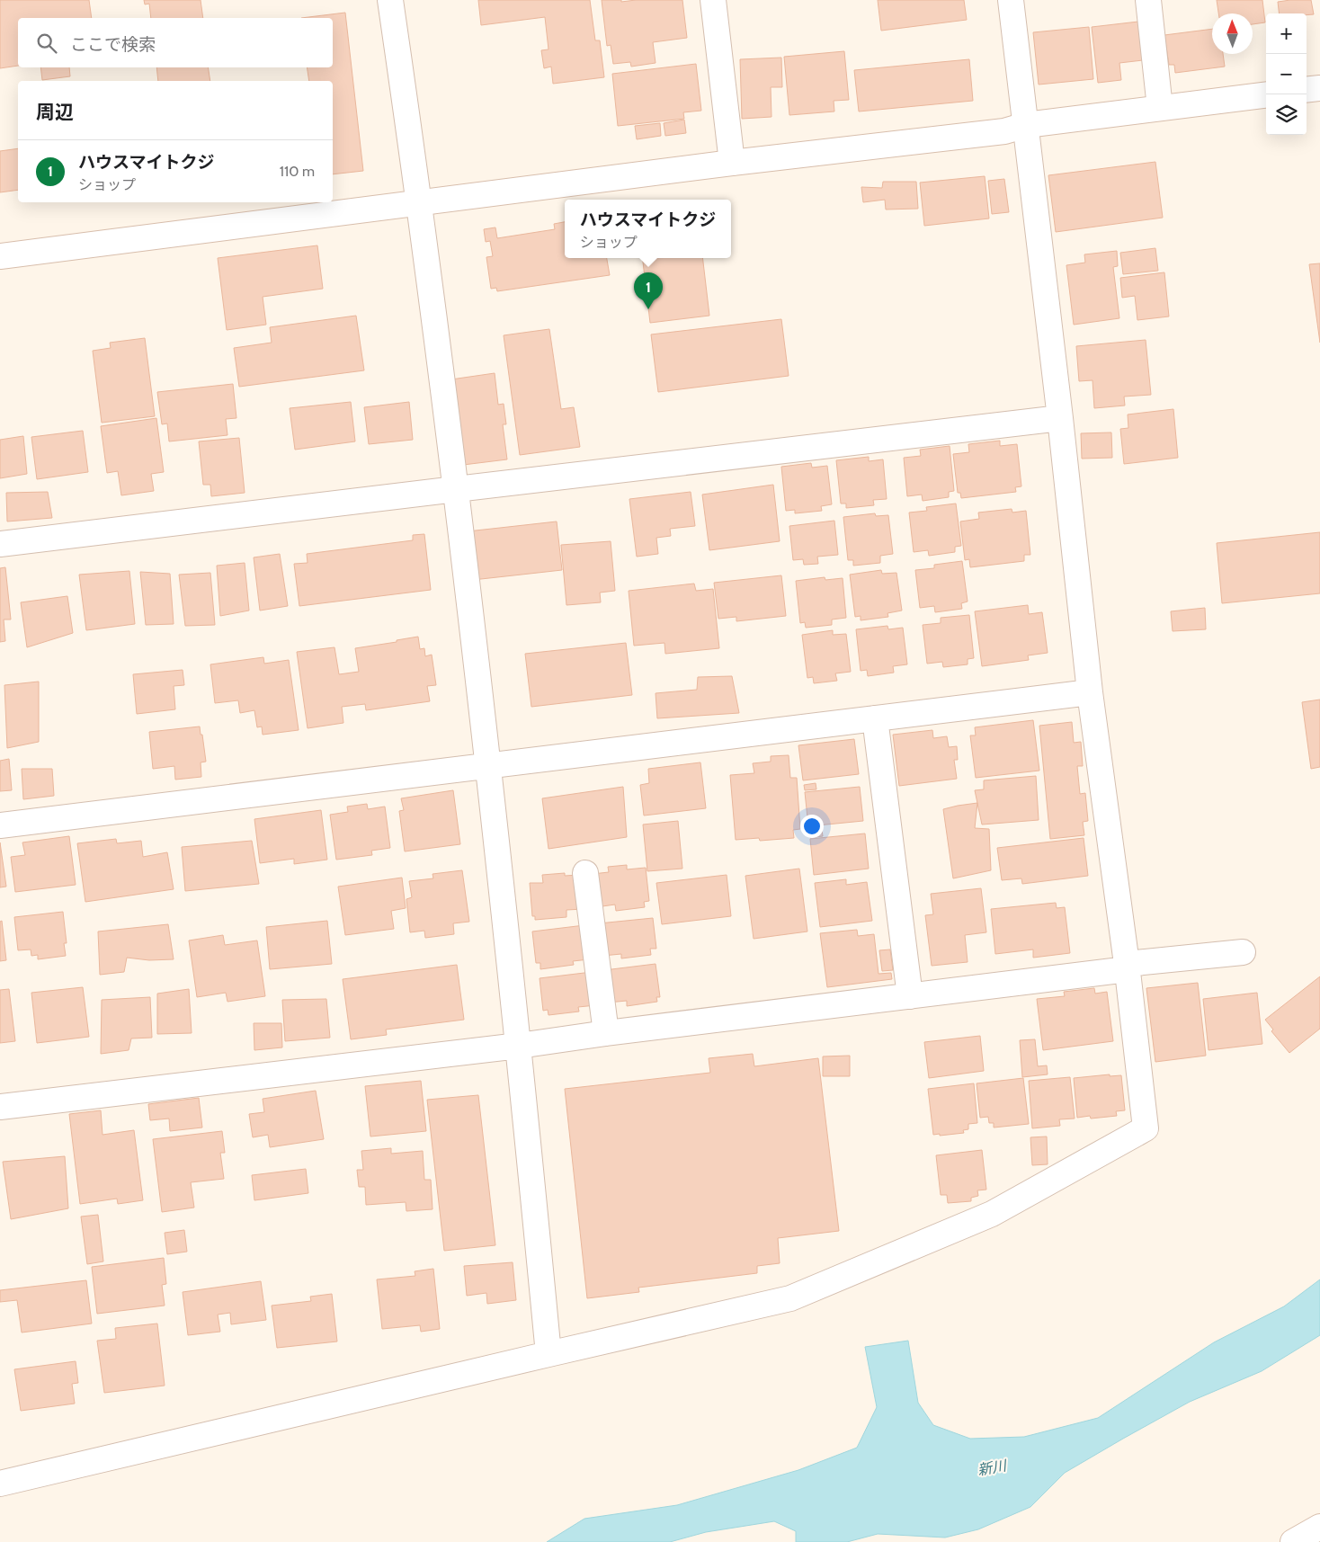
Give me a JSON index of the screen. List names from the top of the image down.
{
  "water": ["新川"],
  "north": "top",
  "page": {
    "map_buttons": ["+", "−"],
    "search": "ここで検索",
    "heading": "周辺",
    "list": [
      {
        "mark": "1",
        "name": "ハウスマイトクジ",
        "note": "ショップ",
        "value": "110 m"
      }
    ],
    "popup": ["ハウスマイトクジ", "ショップ"],
    "pins": "1"
  }
}
